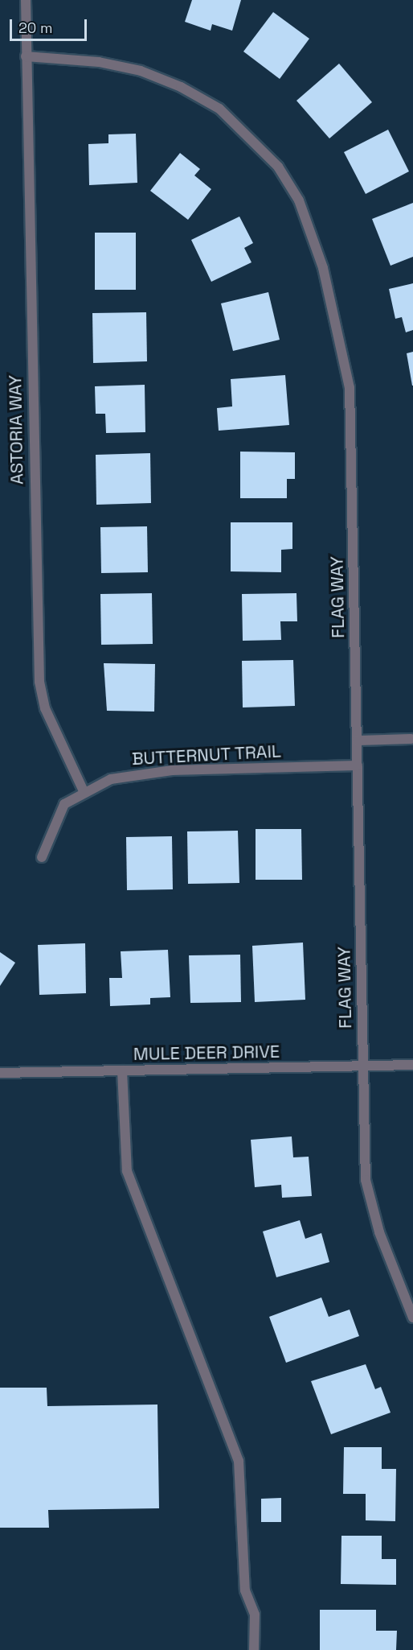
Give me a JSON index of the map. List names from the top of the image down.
{
  "streets": {
    "street": [
      "ASTORIA WAY",
      "FLAG WAY",
      "BUTTERNUT TRAIL",
      "MULE DEER DRIVE"
    ]
  },
  "crossings": [
    ["ASTORIA WAY", "FLAG WAY"],
    ["ASTORIA WAY", "BUTTERNUT TRAIL"],
    ["FLAG WAY", "BUTTERNUT TRAIL"],
    ["FLAG WAY", "MULE DEER DRIVE"]
  ],
  "scale_bar": "20 m"
}
